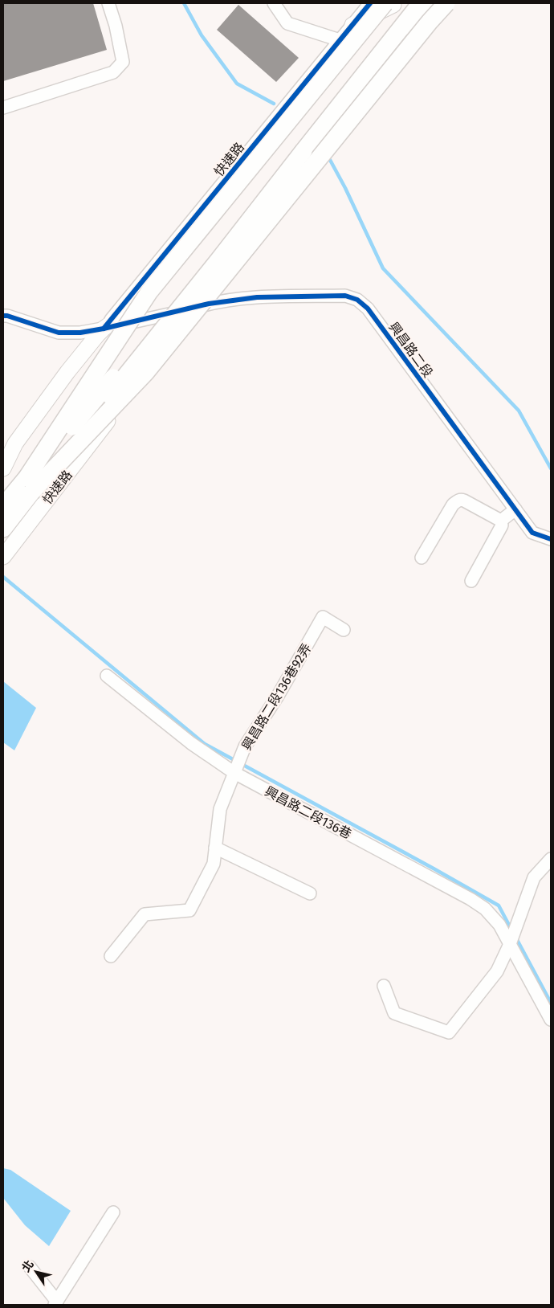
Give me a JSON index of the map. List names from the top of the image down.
{
  "streets": {
    "main road": ["快速路"],
    "street": ["興昌路二段", "興昌路二段136巷92弄", "興昌路二段136巷"]
  },
  "crossings": [
    ["快速路", "興昌路二段"],
    ["興昌路二段136巷92弄", "興昌路二段136巷"]
  ],
  "north": "top left"
}
